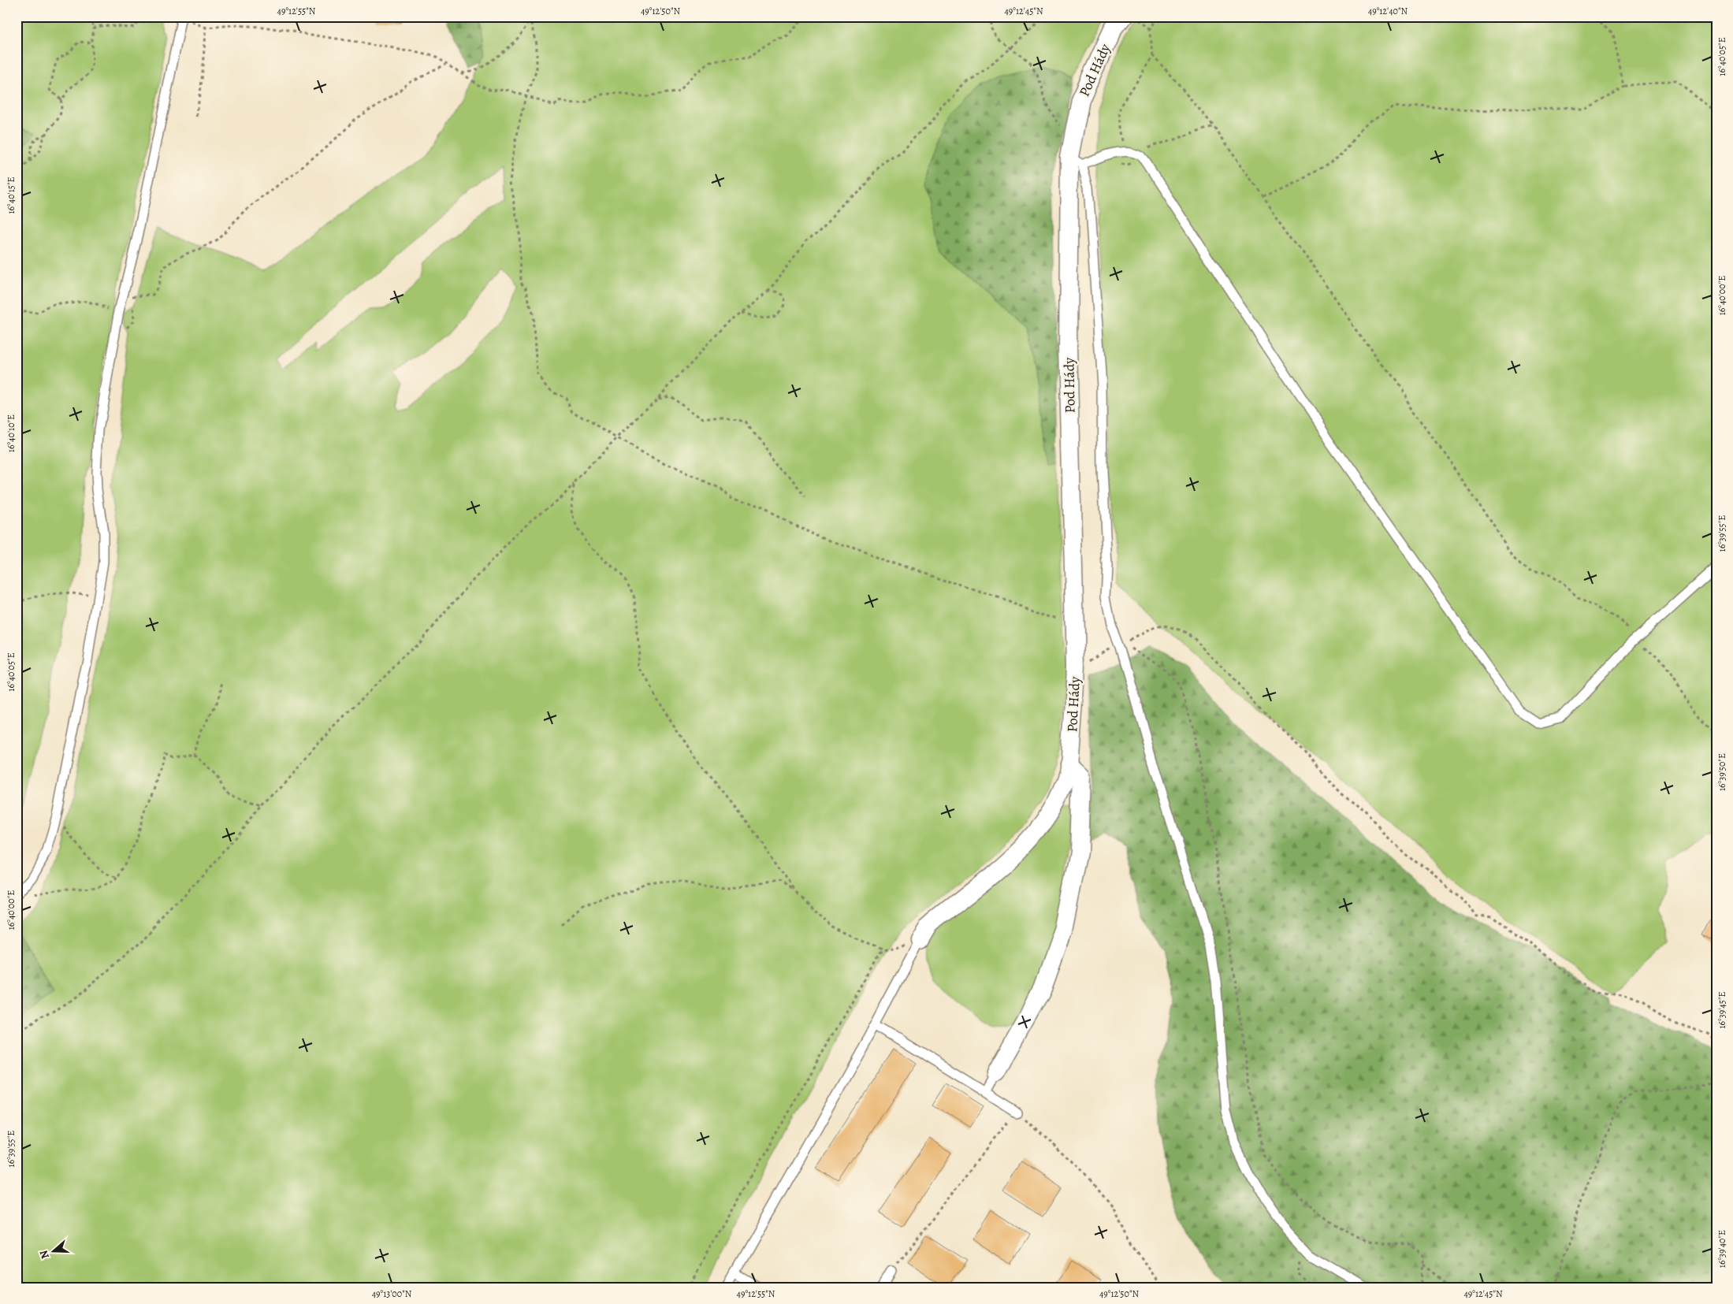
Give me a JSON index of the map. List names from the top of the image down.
{
  "streets": {
    "street": ["Pod Hády"]
  },
  "north": "left",
  "coordinates": [
    "49°12'55\"N",
    "49°12'50\"N",
    "49°12'45\"N",
    "49°12'40\"N",
    "16°40'05\"E",
    "16°40'15\"E",
    "16°40'00\"E",
    "16°40'10\"E",
    "16°39'55\"E",
    "16°39'50\"E",
    "16°39'45\"E",
    "16°39'40\"E",
    "49°13'00\"N"
  ]
}
